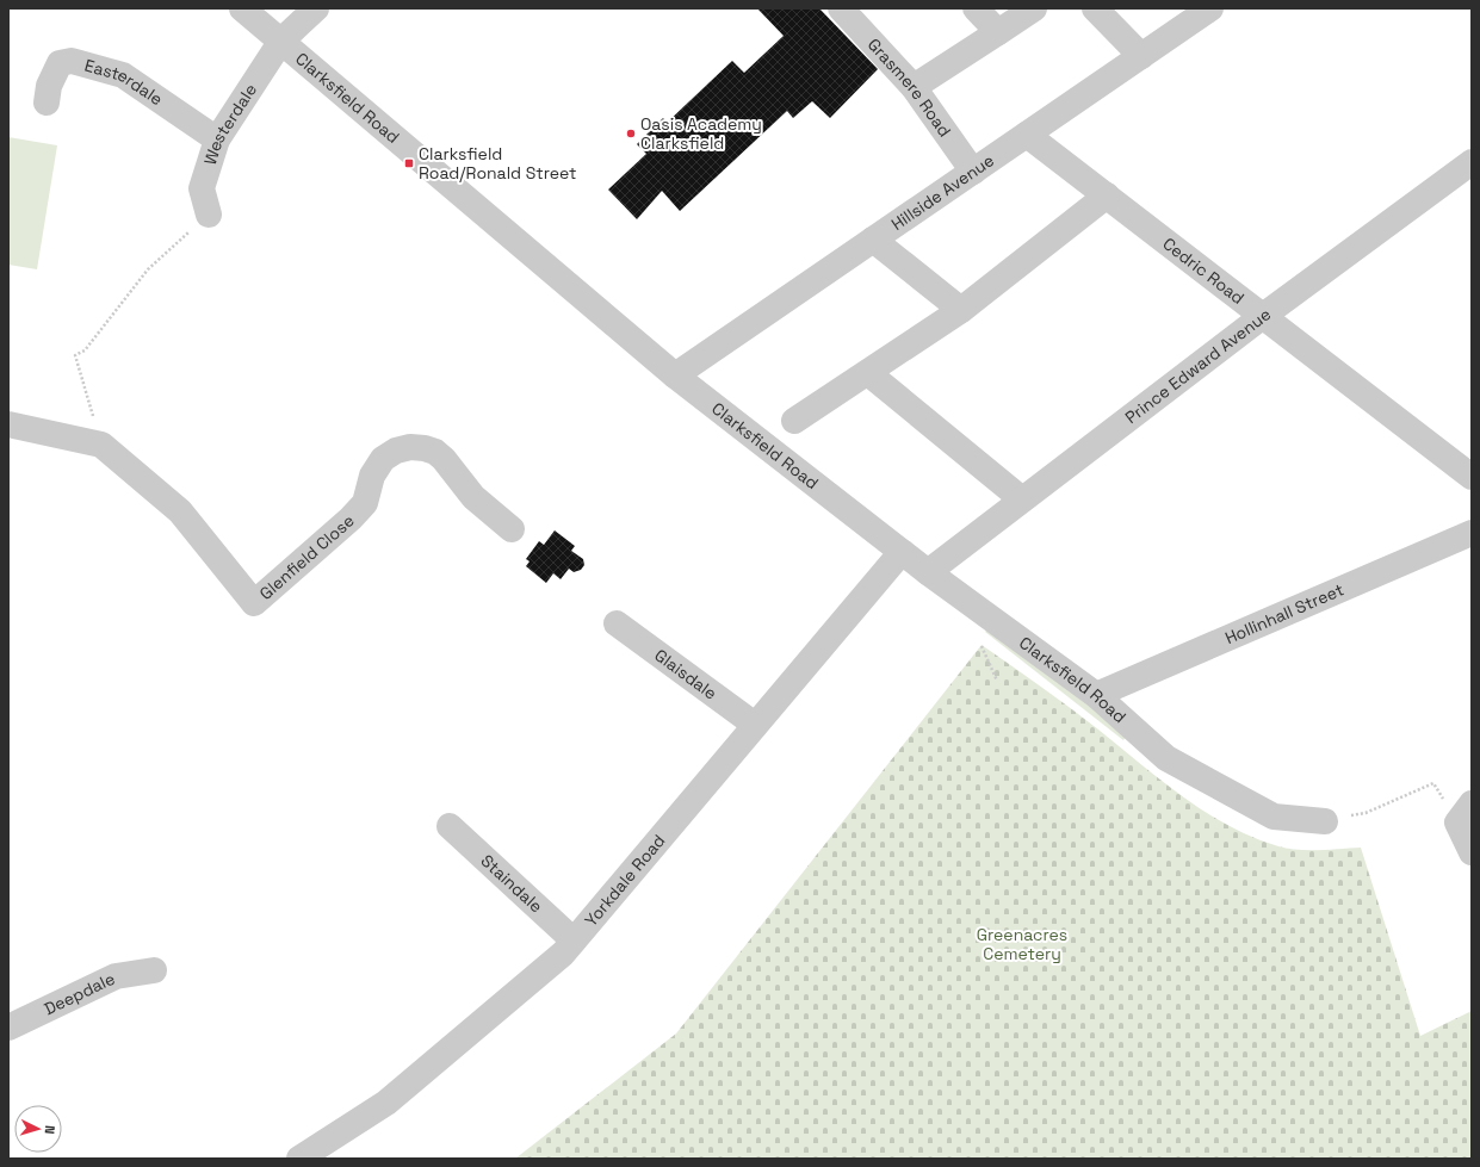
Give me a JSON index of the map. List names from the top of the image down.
{
  "streets": {
    "street": [
      "Easterdale",
      "Grasmere Road",
      "Clarksfield Road",
      "Westerdale",
      "Hillside Avenue",
      "Cedric Road",
      "Prince Edward Avenue",
      "Glenfield Close",
      "Hollinhall Street",
      "Glaisdale",
      "Yorkdale Road",
      "Staindale",
      "Deepdale"
    ]
  },
  "crossings": [
    ["Easterdale", "Westerdale"],
    ["Grasmere Road", "Hillside Avenue"],
    ["Clarksfield Road", "Westerdale"],
    ["Clarksfield Road", "Hillside Avenue"],
    ["Clarksfield Road", "Prince Edward Avenue"],
    ["Clarksfield Road", "Hollinhall Street"],
    ["Clarksfield Road", "Yorkdale Road"],
    ["Hillside Avenue", "Cedric Road"],
    ["Cedric Road", "Prince Edward Avenue"],
    ["Glaisdale", "Yorkdale Road"],
    ["Yorkdale Road", "Staindale"]
  ],
  "parks": ["Greenacres Cemetery"],
  "places": {
    "other": ["Oasis Academy Clarksfield"],
    "transit": ["Clarksfield Road/Ronald Street"]
  },
  "north": "right"
}
